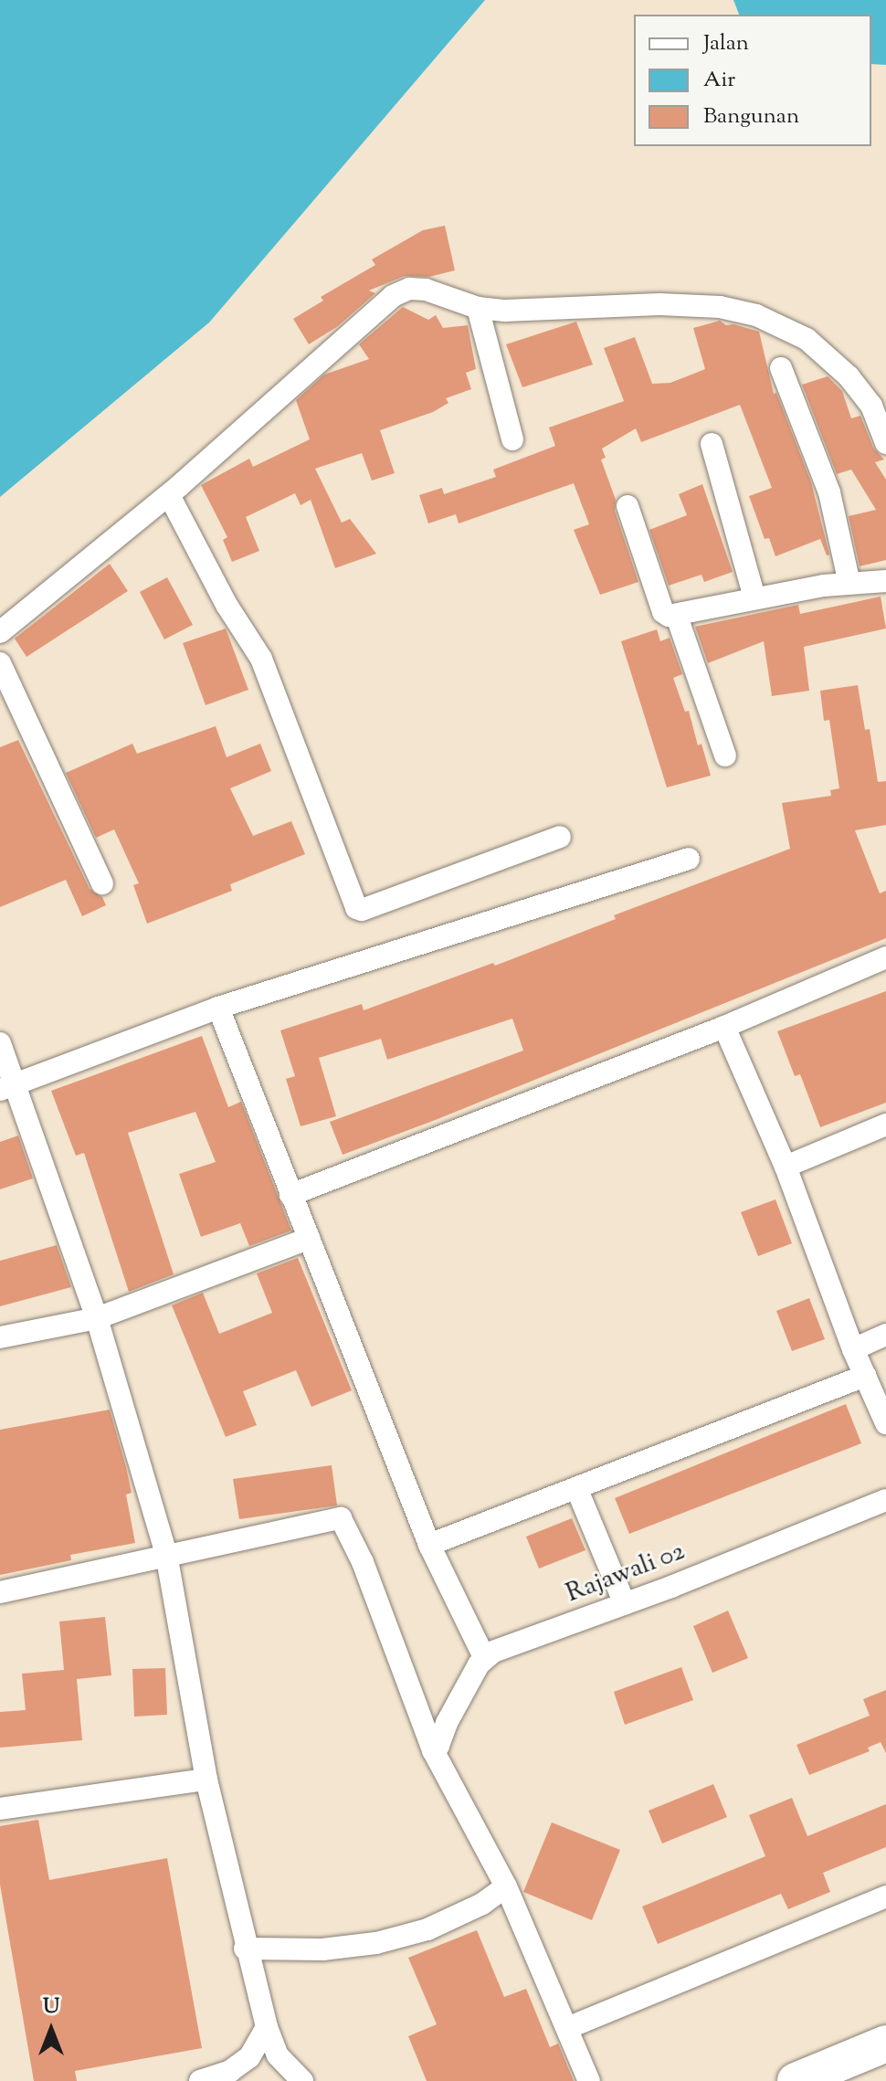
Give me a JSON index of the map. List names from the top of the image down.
{
  "streets": {
    "street": ["Rajawali 02"]
  },
  "legend": ["Jalan", "Air", "Bangunan"],
  "north": "top"
}
